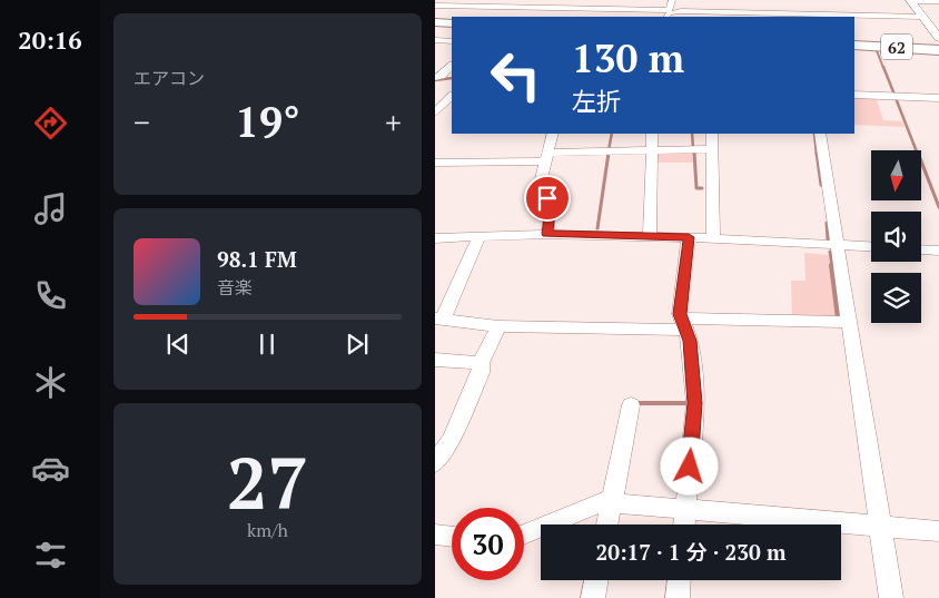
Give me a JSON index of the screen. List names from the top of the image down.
{
  "streets": {
    "main road": ["62"]
  },
  "north": "bottom",
  "page": {
    "tabs": "20:16",
    "tile": [
      "エアコン",
      ["27", "km/h"]
    ],
    "turn": ["130 m", "左折"],
    "heat": ["−", "19°", "+"],
    "song": ["98.1 FM", "音楽"],
    "limit": "30",
    "trip": "20:17 · 1 分 · 230 m"
  }
}
